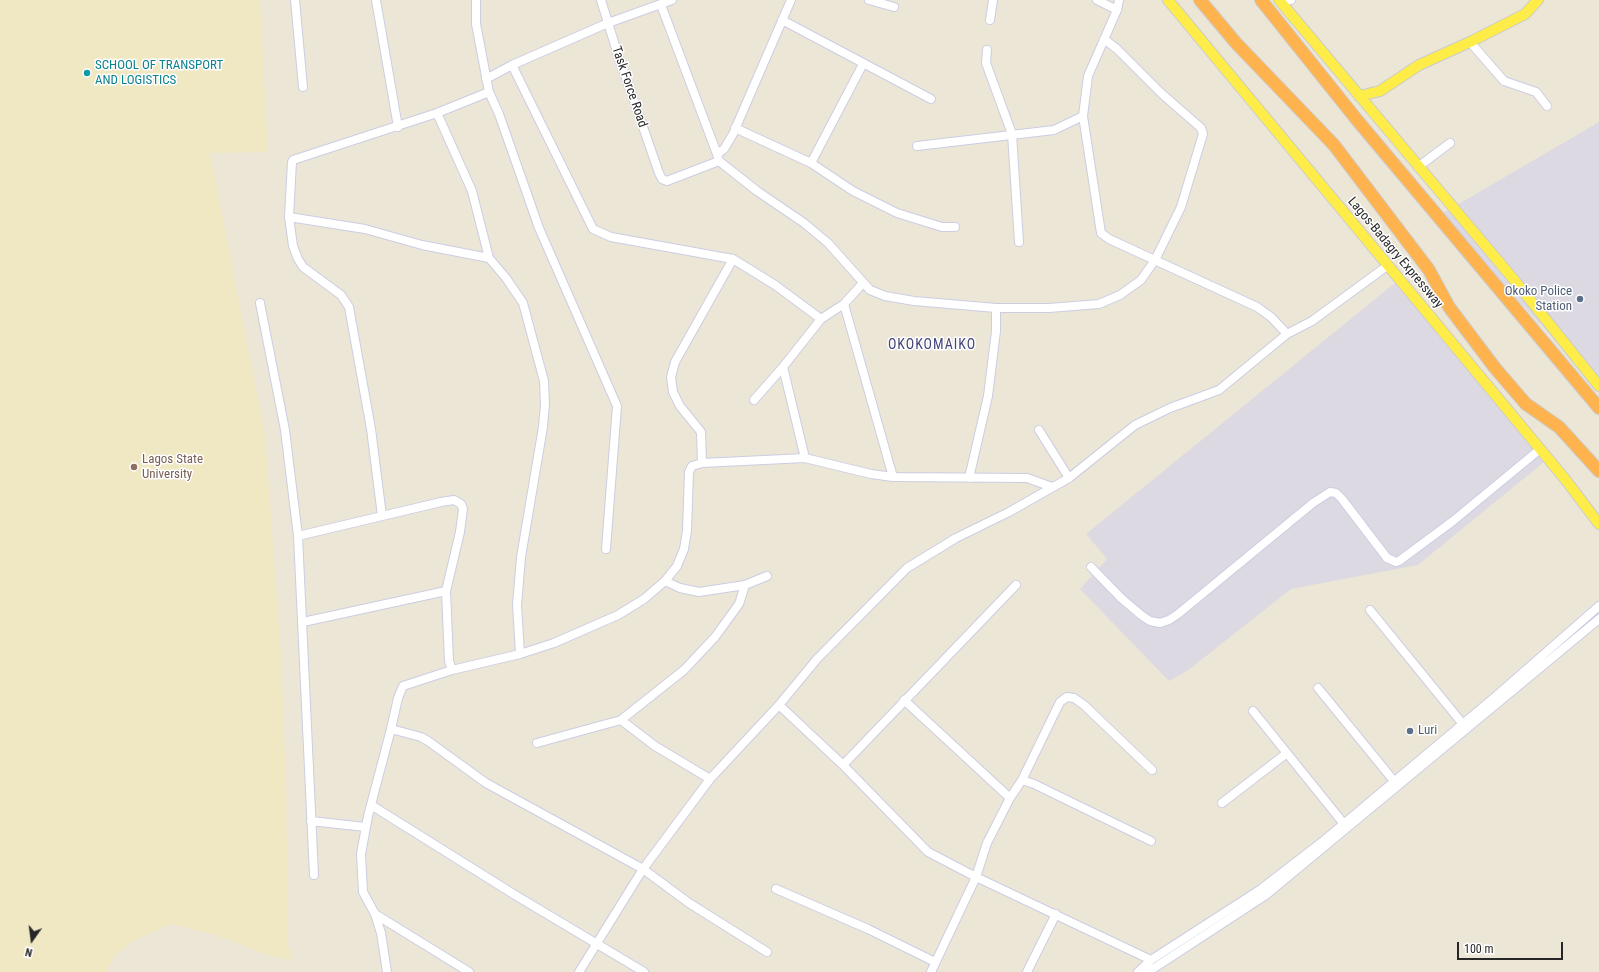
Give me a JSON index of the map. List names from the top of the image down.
{
  "streets": {
    "highway": ["Lagos-Badagry Expressway"],
    "street": ["Task Force Road"]
  },
  "districts": ["OKOKOMAIKO"],
  "places": [
    "SCHOOL OF TRANSPORT AND LOGISTICS",
    "Okoko Police Station",
    "Lagos State University",
    "Luri"
  ],
  "scale_bar": "100 m",
  "north": "bottom"
}
